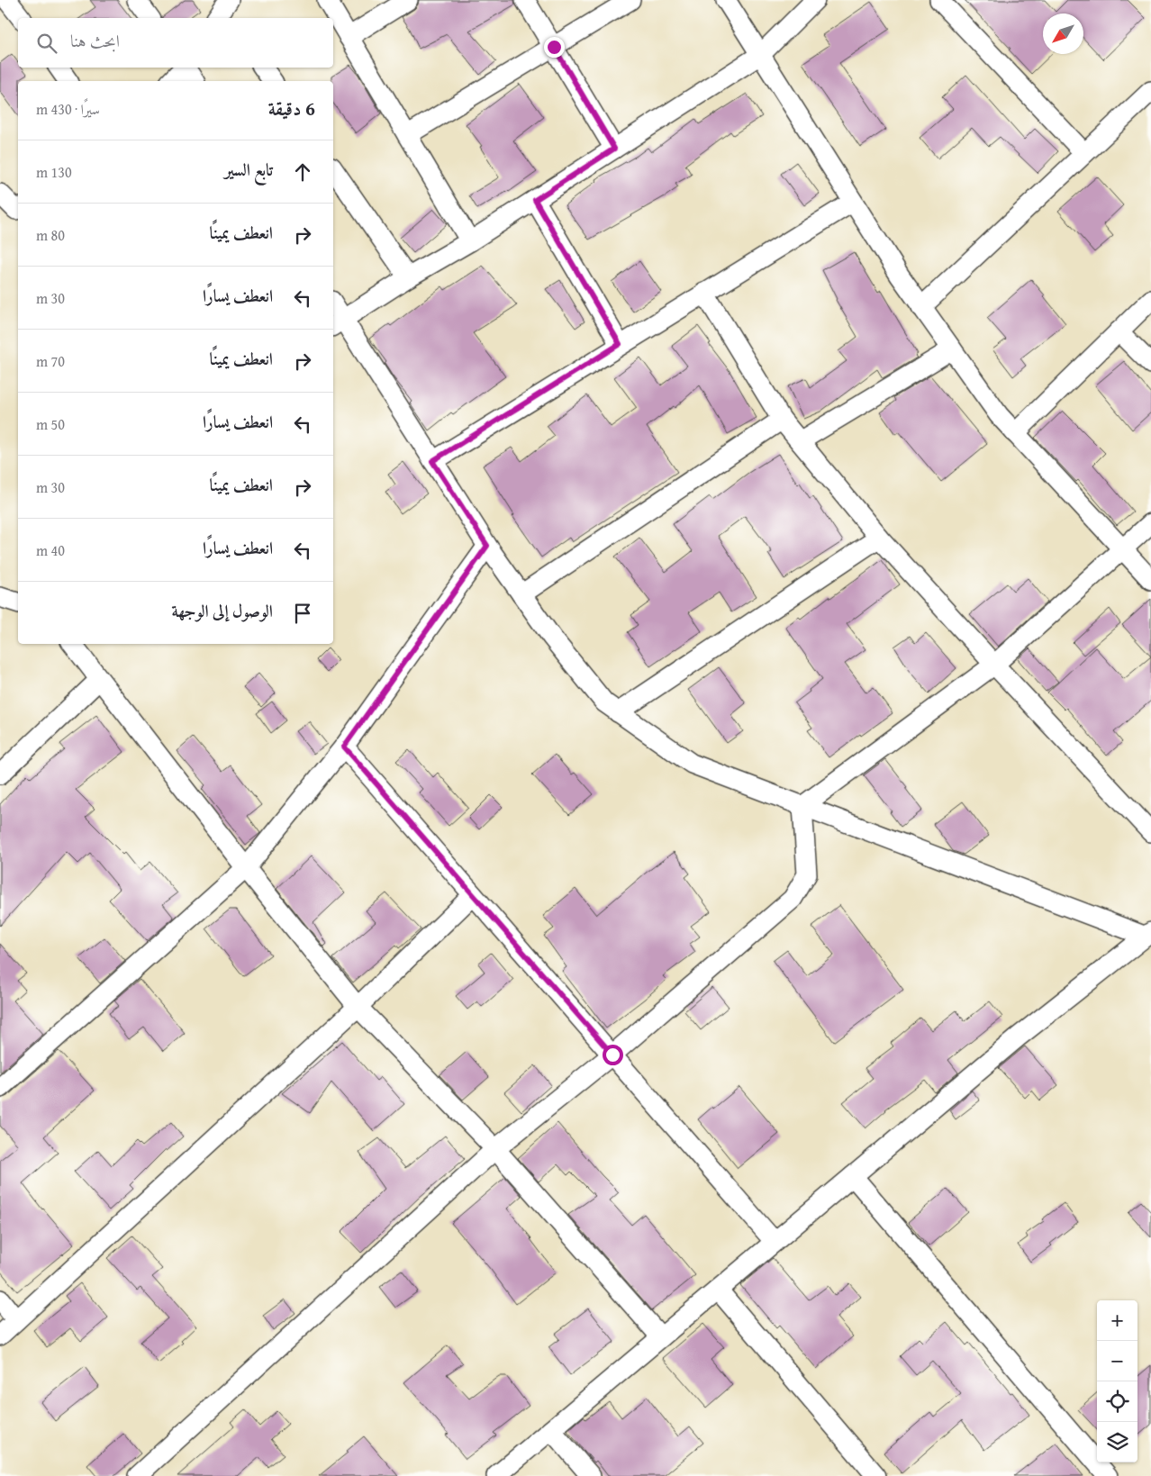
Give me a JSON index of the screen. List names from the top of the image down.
{
  "north": "bottom left",
  "page": {
    "search": "ابحث هنا",
    "heading": ["6 دقيقة", "سيرًا · 430 m"],
    "list": [
      ["تابع السير", "130 m"],
      ["انعطف يمينًا", "80 m"],
      ["انعطف يسارًا", "30 m"],
      ["انعطف يمينًا", "70 m"],
      ["انعطف يسارًا", "50 m"],
      ["انعطف يمينًا", "30 m"],
      ["انعطف يسارًا", "40 m"],
      "الوصول إلى الوجهة"
    ],
    "map_buttons": ["+", "−"]
  }
}
